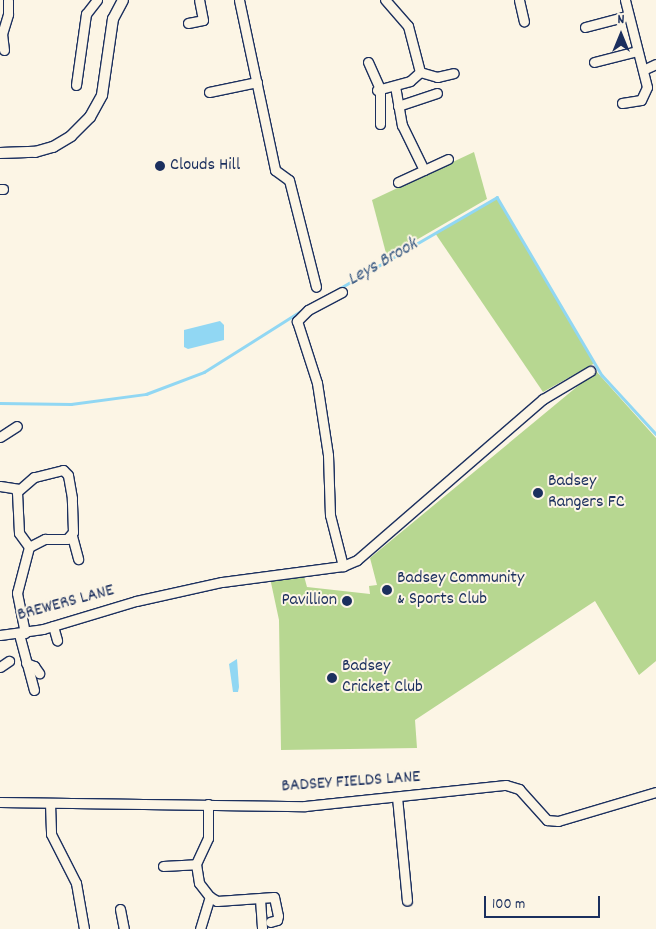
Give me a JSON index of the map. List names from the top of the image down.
{
  "streets": {
    "street": ["BREWERS LANE", "BADSEY FIELDS LANE"]
  },
  "water": ["Leys Brook"],
  "places": [
    "Clouds Hill",
    "Badsey Rangers FC",
    "Badsey Community & Sports Club",
    "Pavillion",
    "Badsey Cricket Club"
  ],
  "scale_bar": "100 m",
  "north": "top"
}
